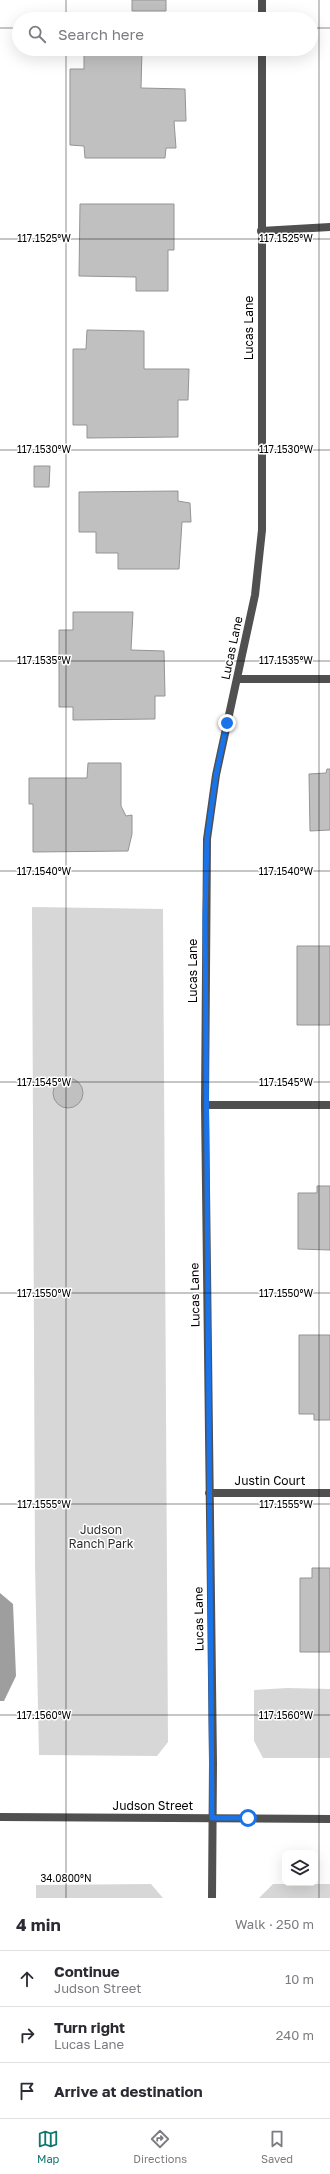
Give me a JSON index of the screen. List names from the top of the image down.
{
  "streets": {
    "street": ["Lucas Lane", "Justin Court", "Judson Street"]
  },
  "crossings": [
    ["Lucas Lane", "Justin Court"],
    ["Lucas Lane", "Judson Street"]
  ],
  "parks": ["Judson Ranch Park"],
  "page": {
    "search": "Search here",
    "heading": ["4 min", "Walk · 250 m"],
    "list": [
      ["Continue", "Judson Street", "10 m"],
      ["Turn right", "Lucas Lane", "240 m"],
      "Arrive at destination"
    ],
    "nav": ["Map", "Directions", "Saved"]
  },
  "coordinates": [
    "117.1525°W",
    "117.1530°W",
    "117.1535°W",
    "117.1540°W",
    "117.1545°W",
    "117.1550°W",
    "117.1555°W",
    "117.1560°W",
    "34.0800°N"
  ]
}
